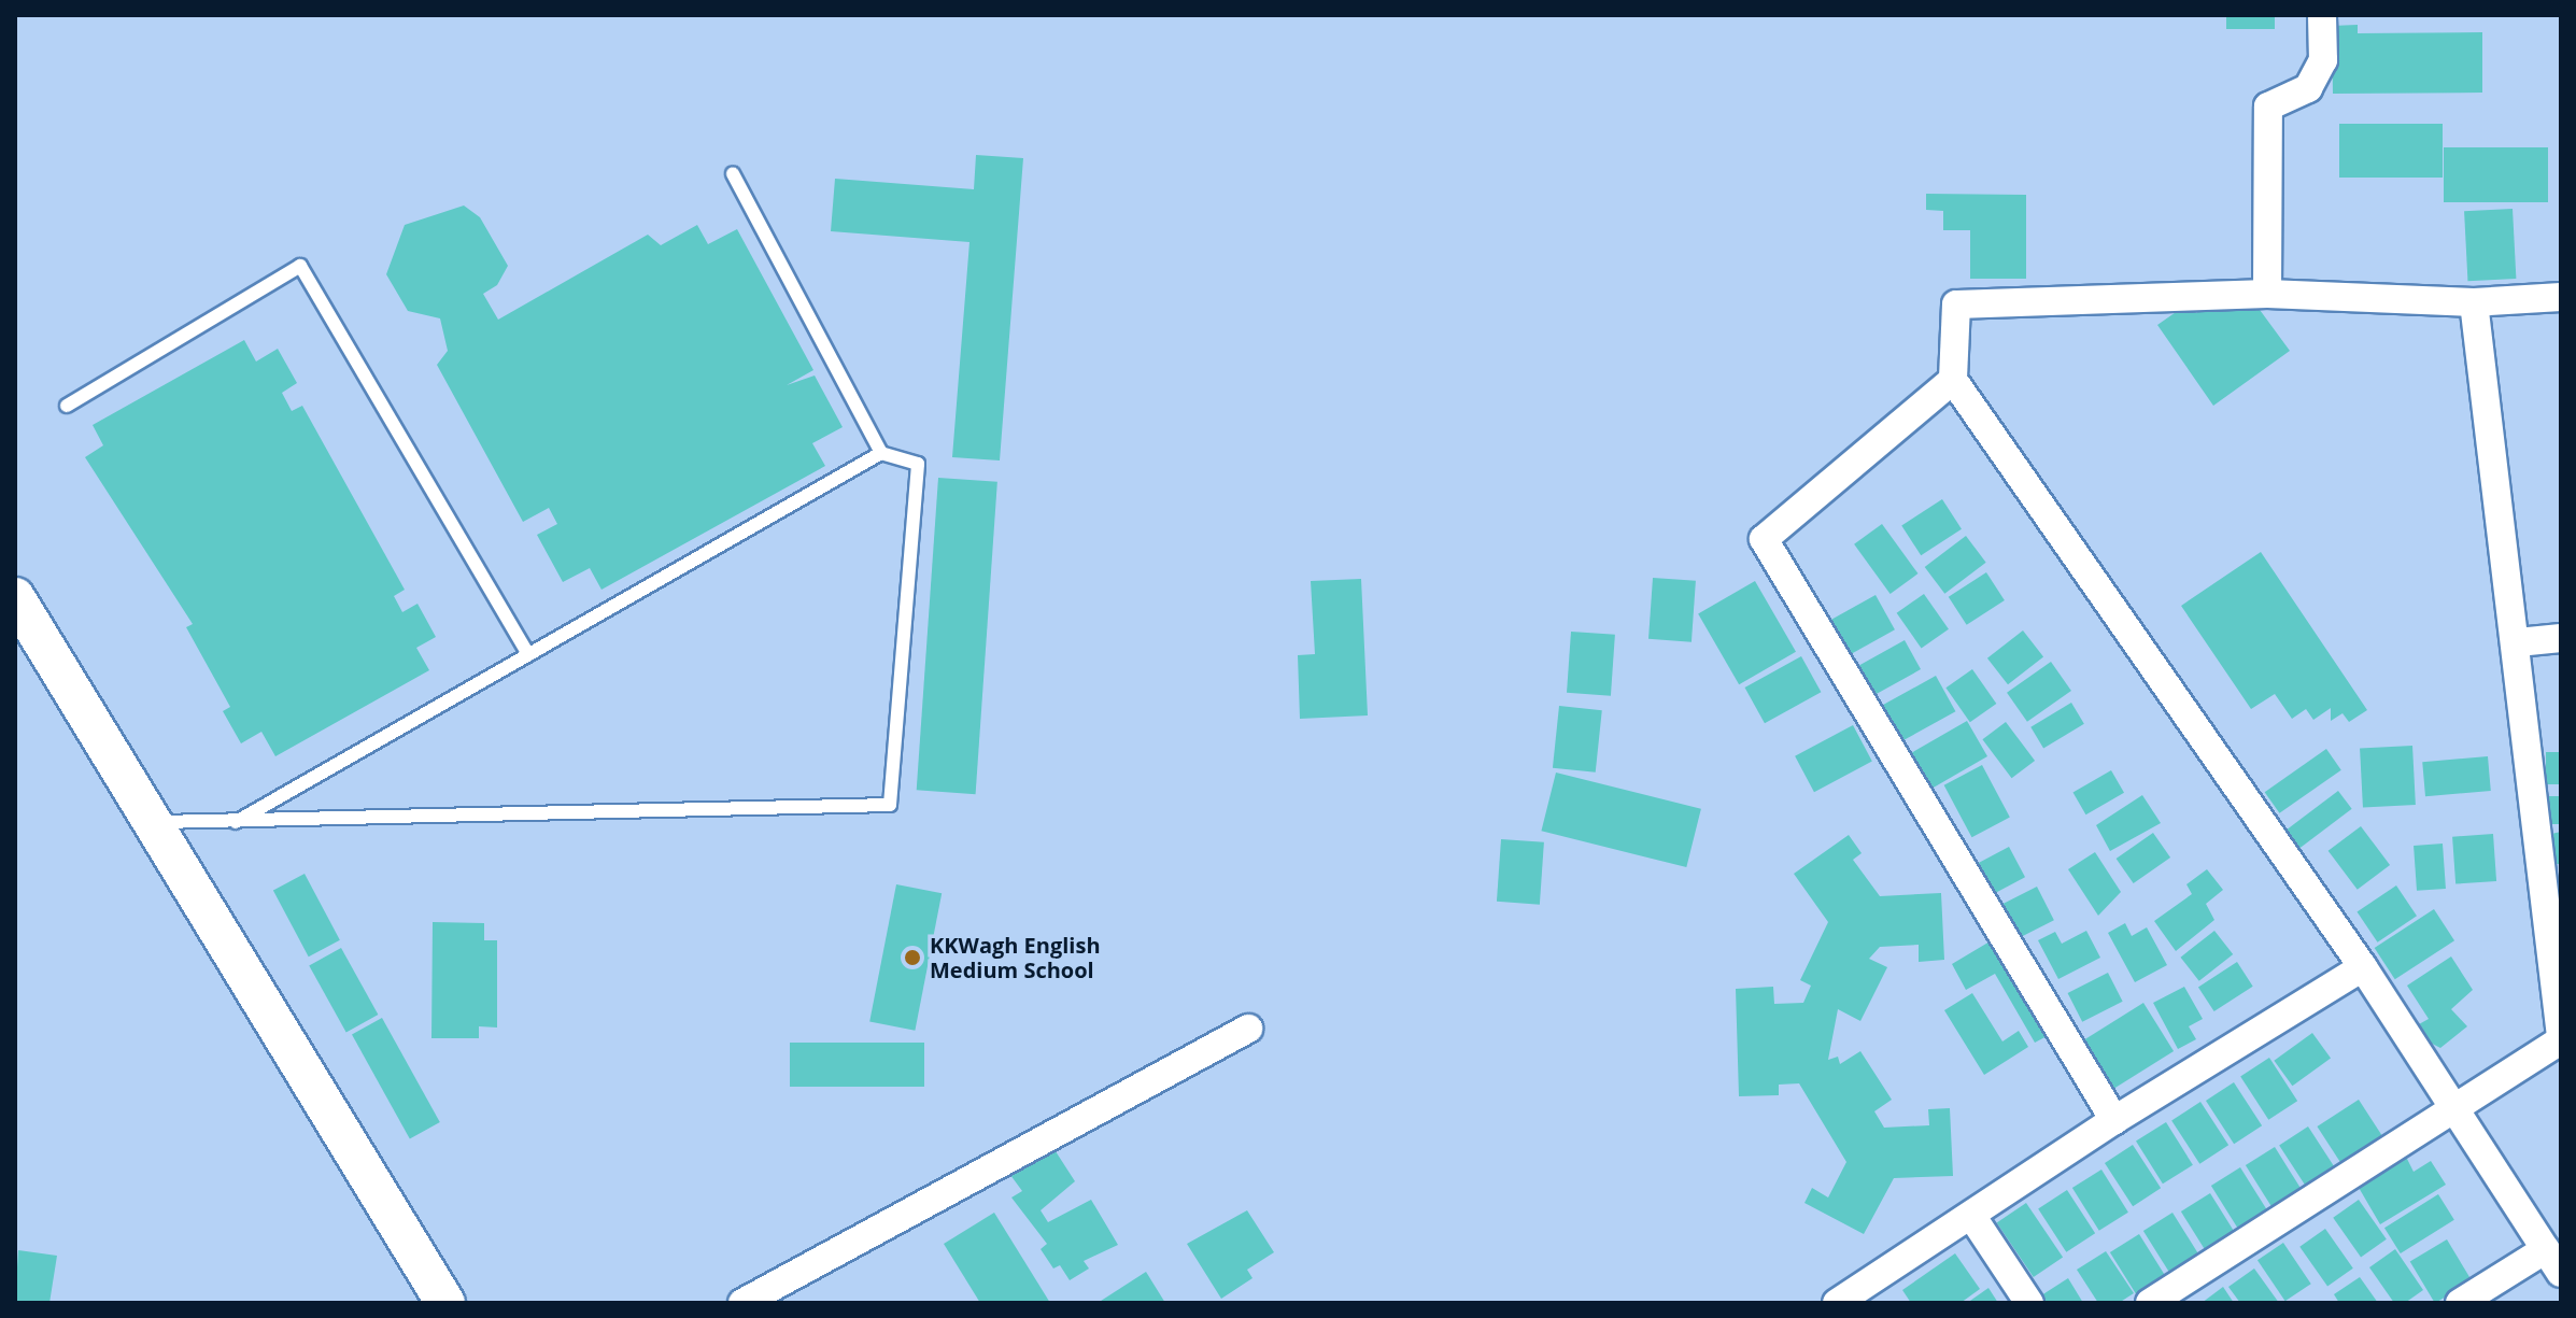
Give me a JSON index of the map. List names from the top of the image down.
{
  "places": ["KKWagh English Medium School"]
}
